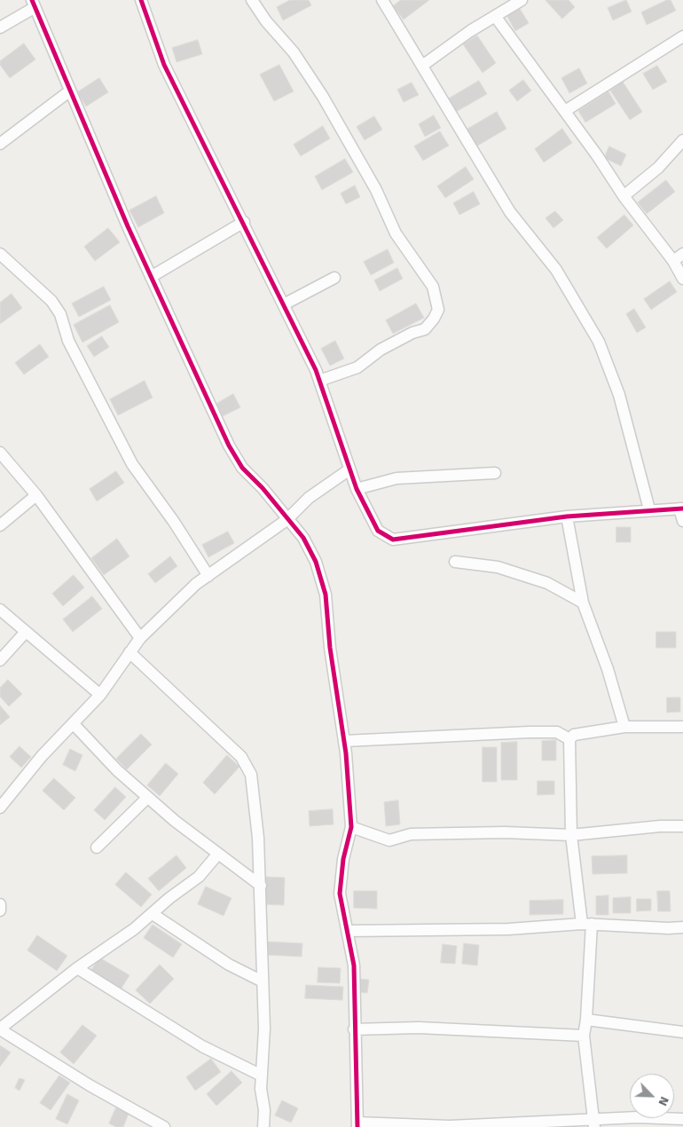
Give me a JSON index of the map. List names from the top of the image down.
{
  "north": "bottom right"
}
